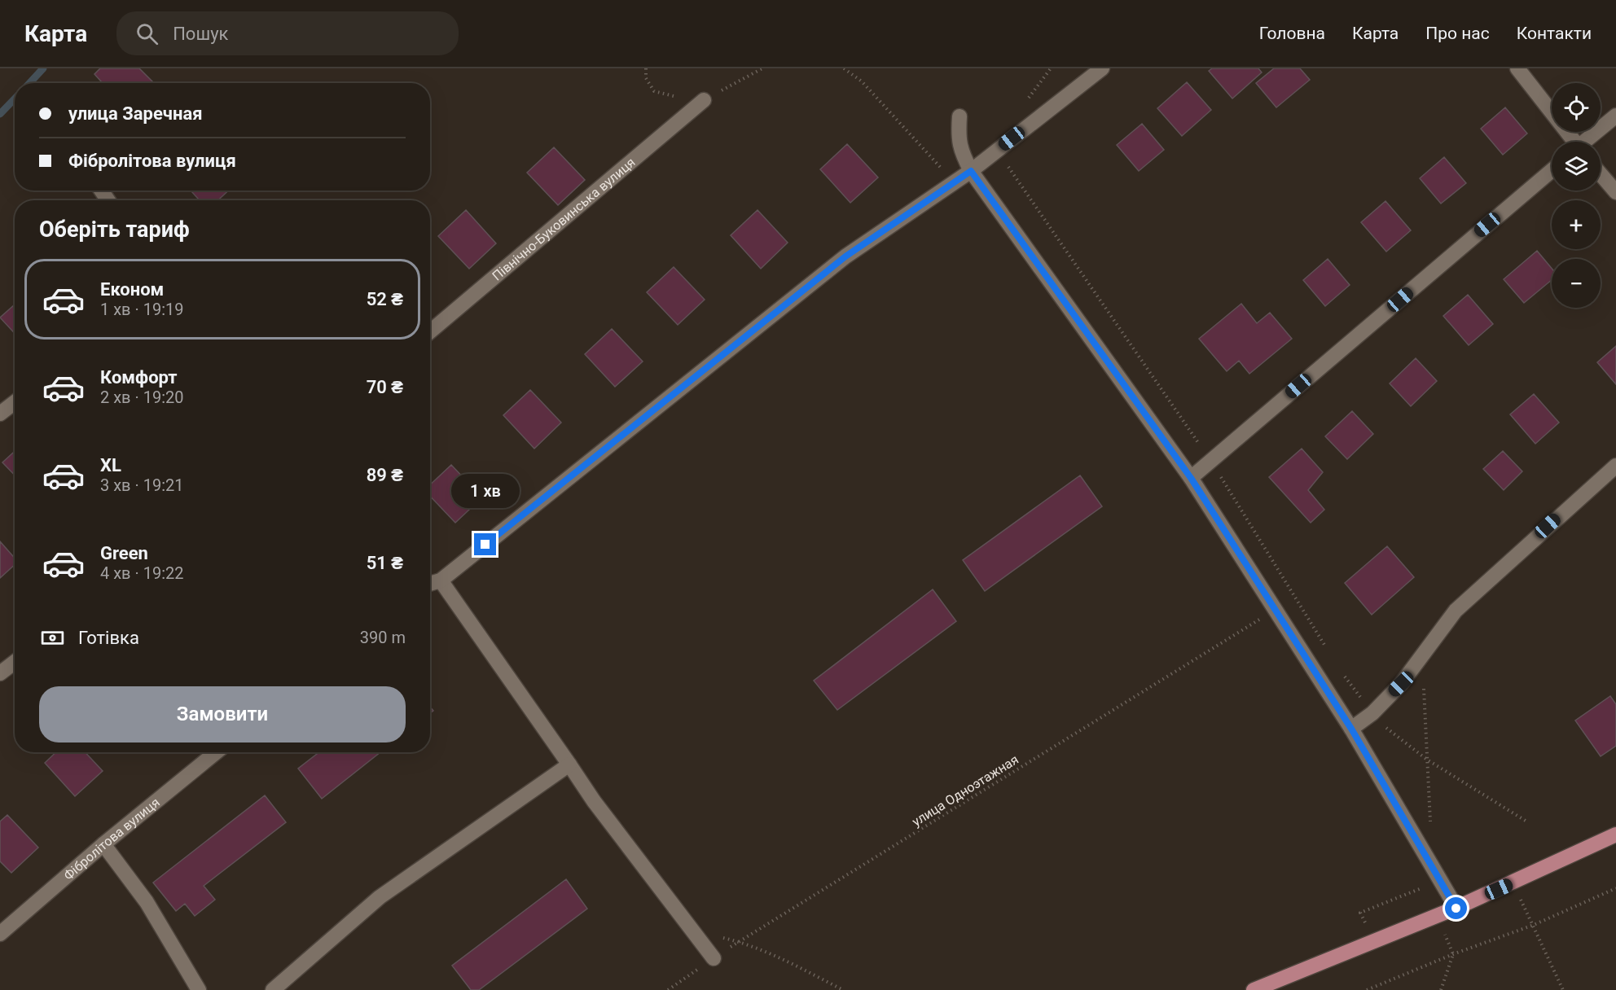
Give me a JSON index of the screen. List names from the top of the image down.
{
  "streets": {
    "street": ["Північно-Буковинська вулиця", "Фібролітова вулиця"],
    "path": ["улица Одноэтажная"]
  },
  "page": {
    "header": "Карта",
    "search": "Пошук",
    "nav": [
      "Головна",
      "Карта",
      "Про нас",
      "Контакти"
    ],
    "map_buttons": ["+", "−"],
    "banner": ["улица Заречная", "Фібролітова вулиця"],
    "heading": "Оберіть тариф",
    "list": [
      {
        "name": "Економ",
        "note": "1 хв · 19:19",
        "value": "52 ₴"
      },
      {
        "name": "Комфорт",
        "note": "2 хв · 19:20",
        "value": "70 ₴"
      },
      {
        "name": "XL",
        "note": "3 хв · 19:21",
        "value": "89 ₴"
      },
      {
        "name": "Green",
        "note": "4 хв · 19:22",
        "value": "51 ₴"
      }
    ],
    "bubble": "1 хв",
    "pay": ["Готівка", "390 m"],
    "buttons": "Замовити"
  }
}
